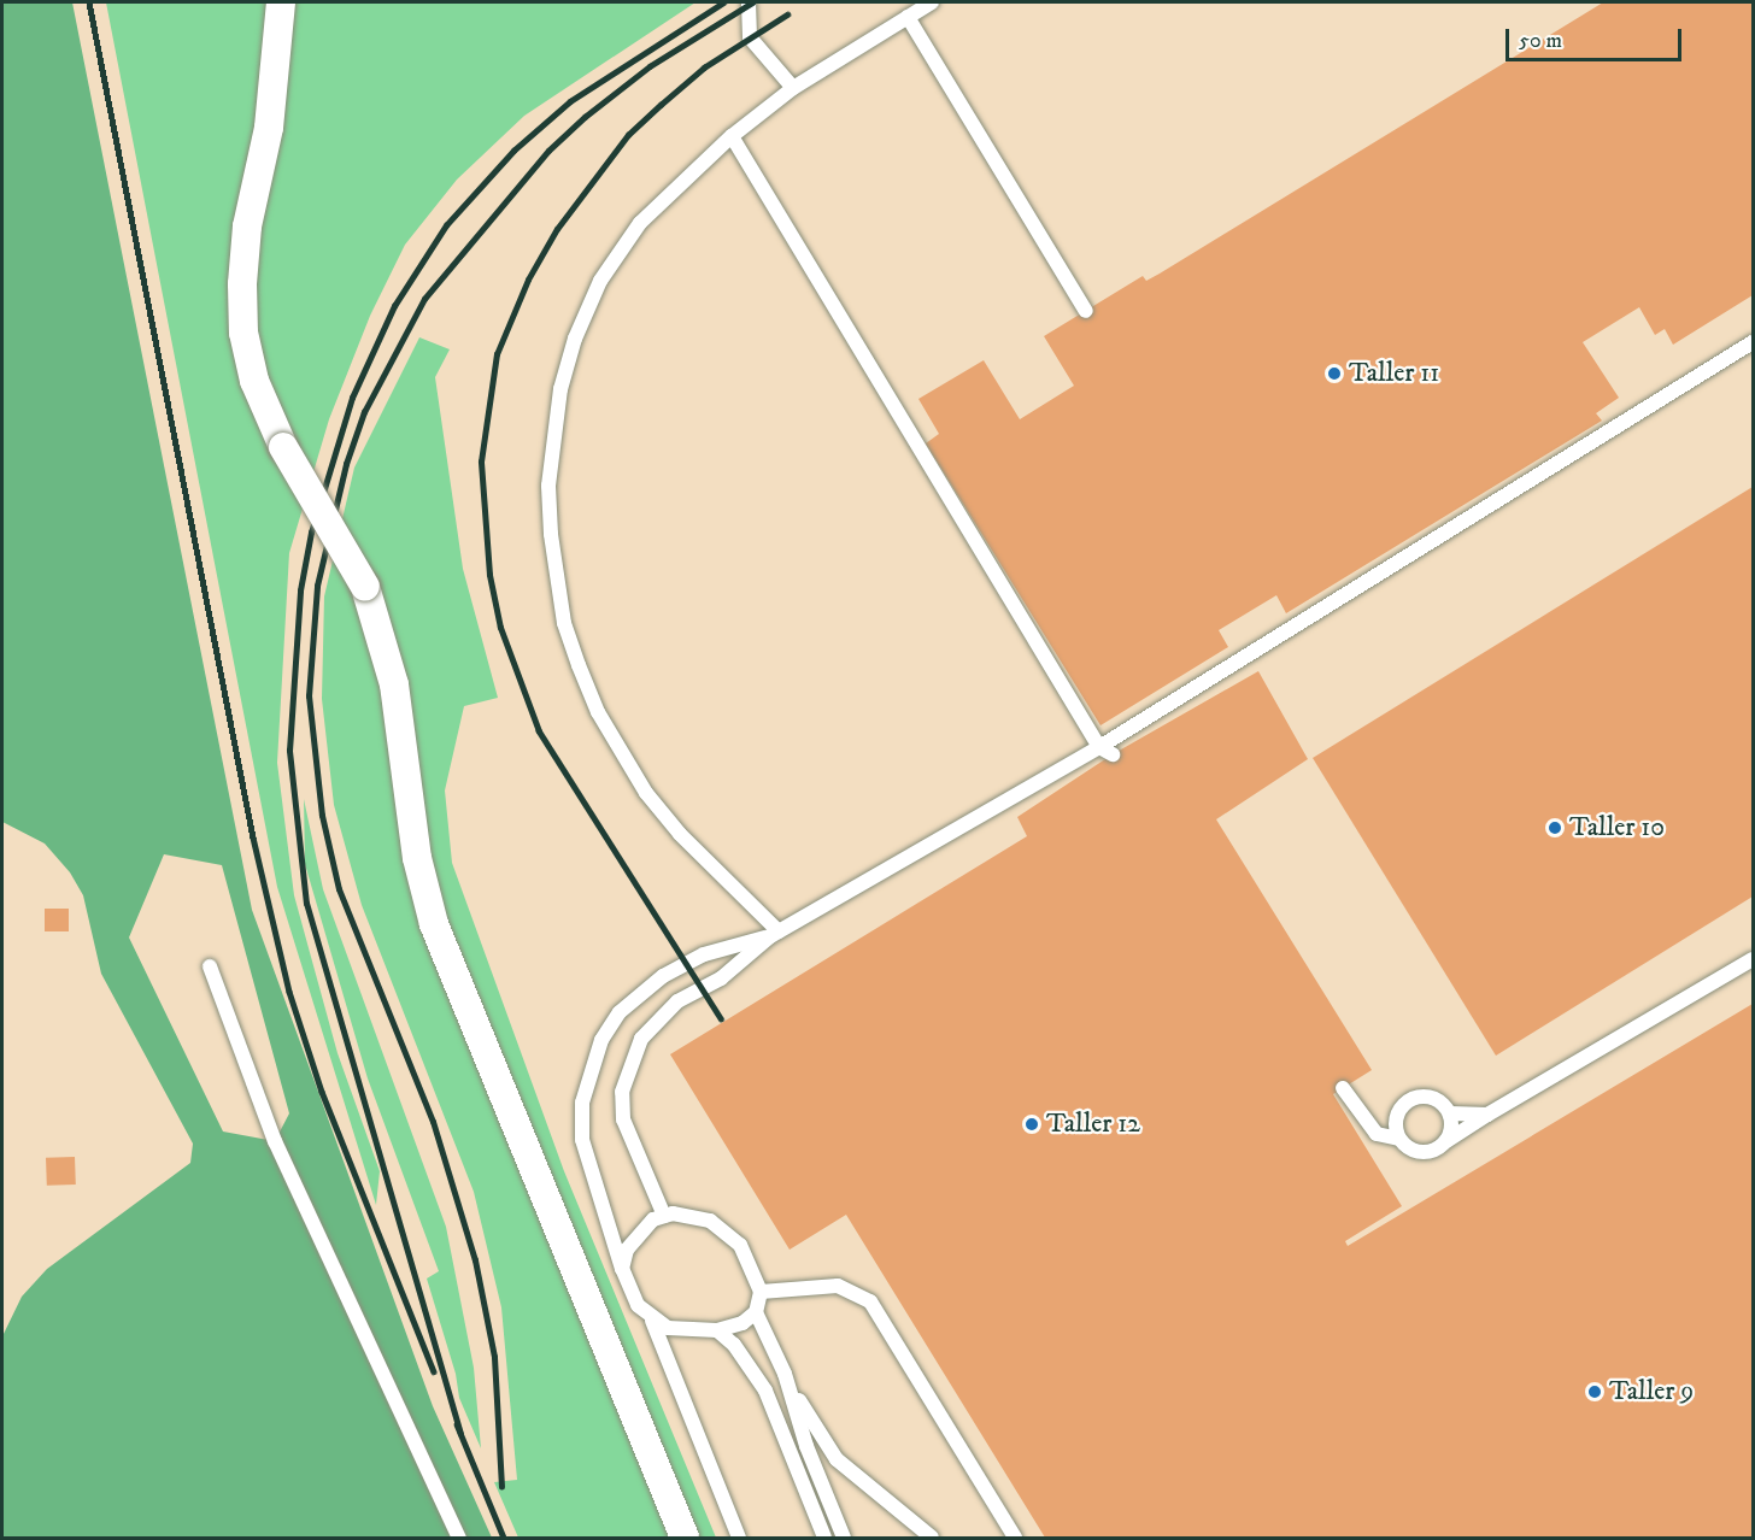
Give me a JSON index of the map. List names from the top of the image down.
{
  "places": [
    "Taller 11",
    "Taller 10",
    "Taller 12",
    "Taller 9"
  ],
  "scale_bar": "50 m"
}
